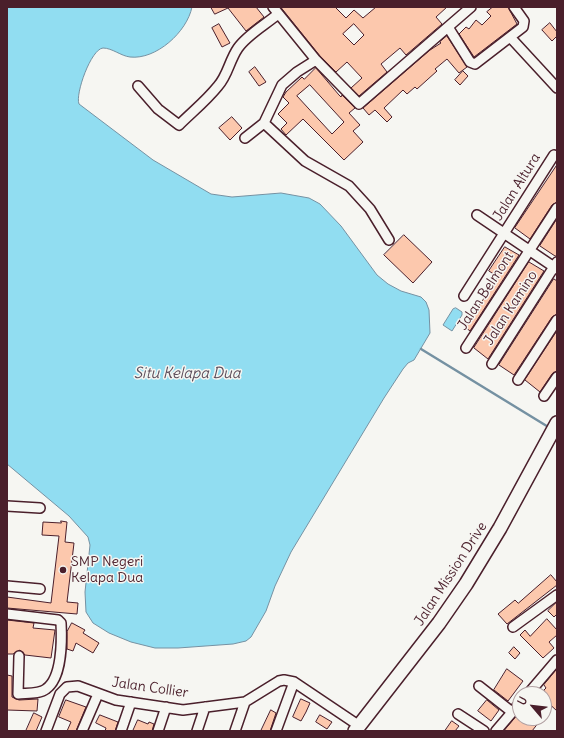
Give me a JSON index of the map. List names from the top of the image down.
{
  "streets": {
    "street": [
      "Jalan Altura",
      "Jalan Belmont",
      "Jalan Kamino",
      "Jalan Mission Drive",
      "Jalan Collier"
    ]
  },
  "water": ["Situ Kelapa Dua"],
  "places": ["SMP Negeri Kelapa Dua"],
  "north": "top left"
}
